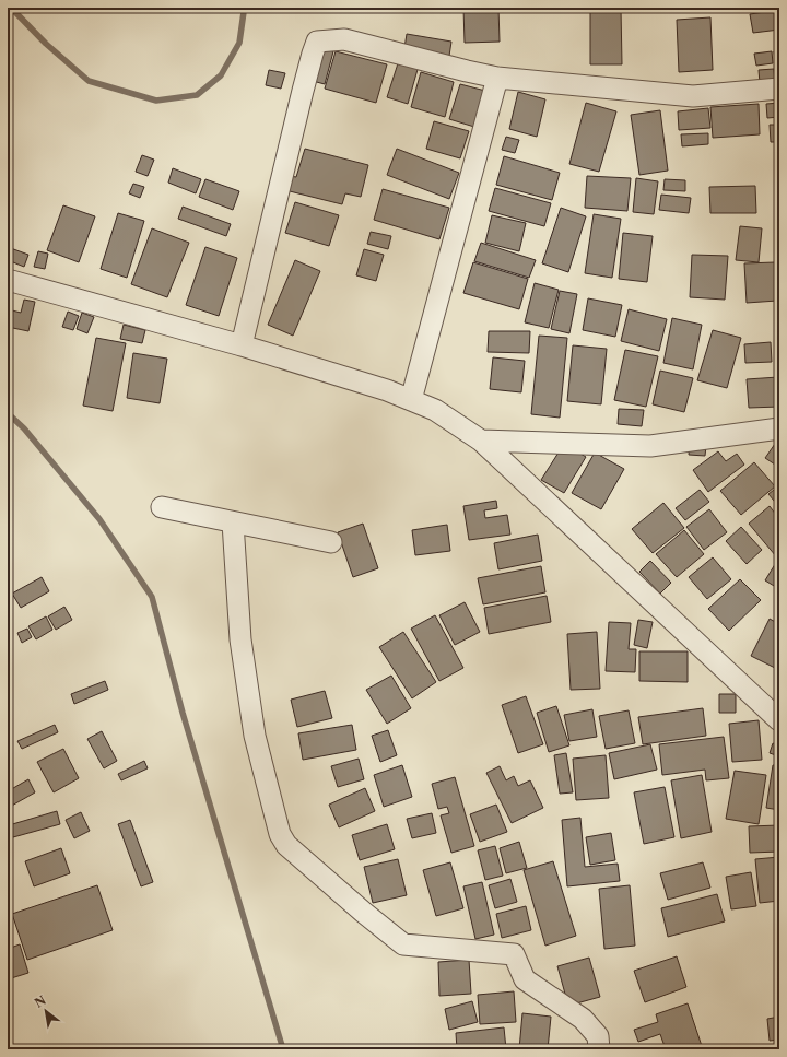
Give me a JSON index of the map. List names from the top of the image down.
{
  "north": "top left"
}
